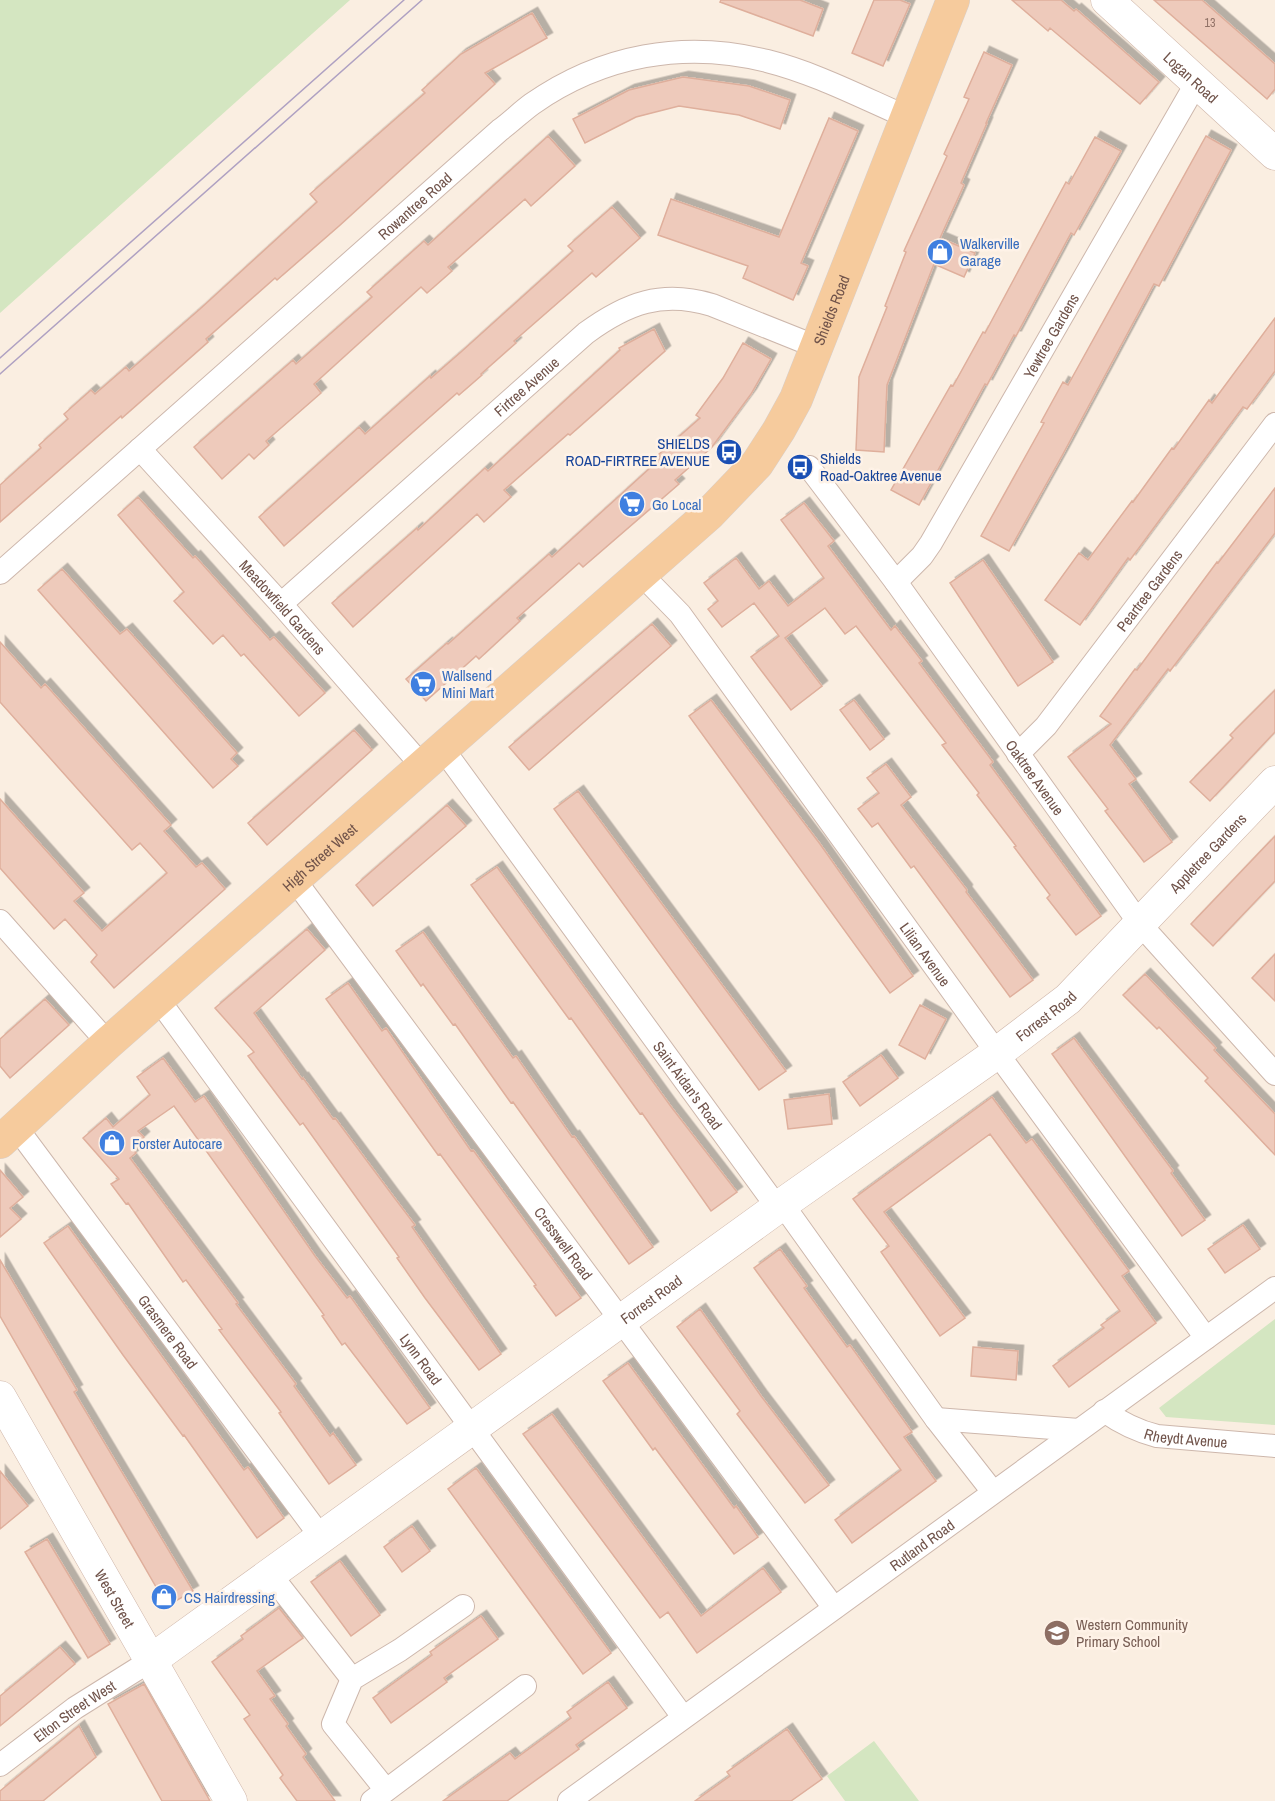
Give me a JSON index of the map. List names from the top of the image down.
{
  "streets": {
    "main road": ["Shields Road", "High Street West"],
    "street": [
      "Logan Road",
      "Rowantree Road",
      "Yewtree Gardens",
      "Firtree Avenue",
      "Peartree Gardens",
      "Meadowfield Gardens",
      "Oaktree Avenue",
      "Appletree Gardens",
      "Lilian Avenue",
      "Forrest Road",
      "Saint Aidan's Road",
      "Cresswell Road",
      "Grasmere Road",
      "Lynn Road",
      "Rheydt Avenue",
      "Rutland Road",
      "West Street",
      "Elton Street West"
    ]
  },
  "crossings": [
    ["Logan Road", "Yewtree Gardens"],
    ["Rowantree Road", "Shields Road"],
    ["Rowantree Road", "Meadowfield Gardens"],
    ["Shields Road", "Firtree Avenue"],
    ["Shields Road", "High Street West"],
    ["Shields Road", "Lilian Avenue"],
    ["Yewtree Gardens", "Oaktree Avenue"],
    ["Firtree Avenue", "Meadowfield Gardens"],
    ["Peartree Gardens", "Oaktree Avenue"],
    ["Meadowfield Gardens", "High Street West"],
    ["Meadowfield Gardens", "Saint Aidan's Road"],
    ["Oaktree Avenue", "Appletree Gardens"],
    ["Oaktree Avenue", "Forrest Road"],
    ["Appletree Gardens", "Forrest Road"],
    ["High Street West", "Lilian Avenue"],
    ["High Street West", "Saint Aidan's Road"],
    ["High Street West", "Cresswell Road"],
    ["High Street West", "Grasmere Road"],
    ["High Street West", "Lynn Road"],
    ["Lilian Avenue", "Forrest Road"],
    ["Lilian Avenue", "Rutland Road"],
    ["Forrest Road", "Saint Aidan's Road"],
    ["Forrest Road", "Cresswell Road"],
    ["Forrest Road", "Grasmere Road"],
    ["Forrest Road", "Lynn Road"],
    ["Forrest Road", "West Street"],
    ["Forrest Road", "Elton Street West"],
    ["Saint Aidan's Road", "Rutland Road"],
    ["Cresswell Road", "Rutland Road"],
    ["Lynn Road", "Rutland Road"],
    ["Rheydt Avenue", "Rutland Road"],
    ["West Street", "Elton Street West"]
  ],
  "places": {
    "shop": ["Walkerville Garage", "Forster Autocare", "CS Hairdressing"],
    "bus stop": ["SHIELDS ROAD-FIRTREE AVENUE", "Shields Road-Oaktree Avenue"],
    "supermarket": ["Go Local", "Wallsend Mini Mart"],
    "school or university": ["Western Community Primary School"]
  },
  "house_numbers": ["13"]
}
